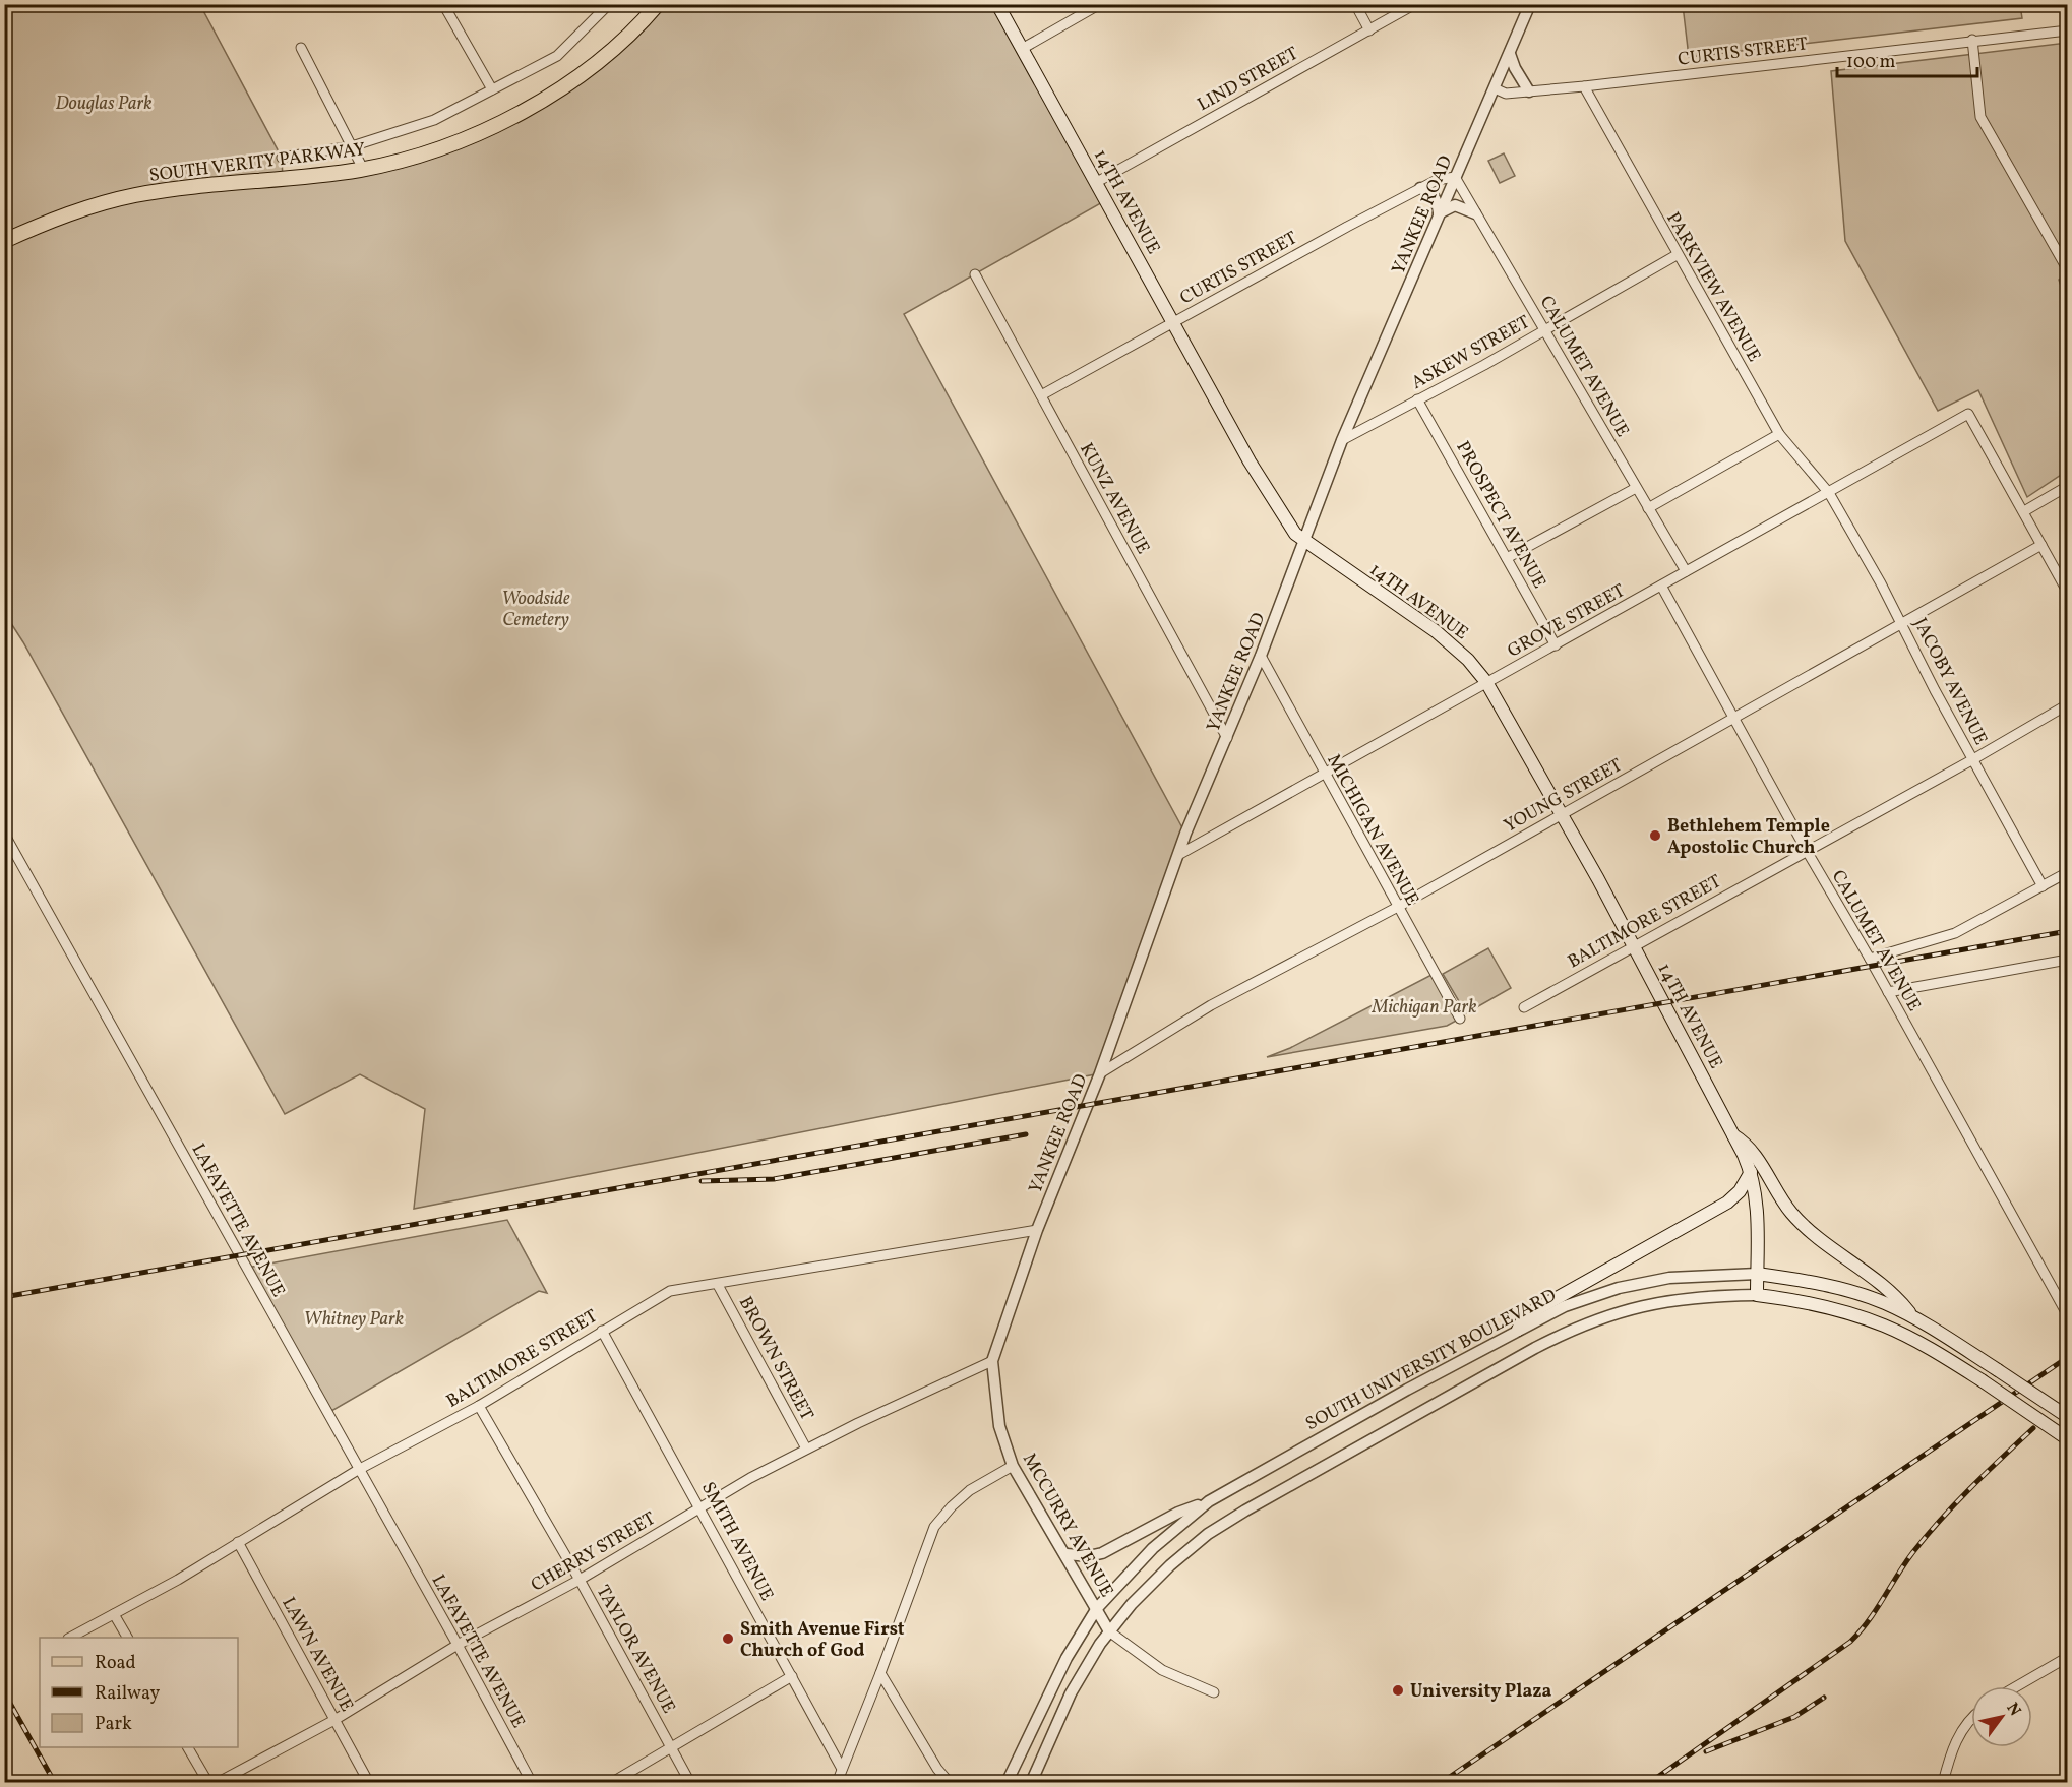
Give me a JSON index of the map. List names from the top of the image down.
{
  "streets": {
    "main road": ["SOUTH VERITY PARKWAY", "14TH AVENUE", "SOUTH UNIVERSITY BOULEVARD"],
    "street": [
      "CURTIS STREET",
      "LIND STREET",
      "YANKEE ROAD",
      "PARKVIEW AVENUE",
      "ASKEW STREET",
      "CALUMET AVENUE",
      "KUNZ AVENUE",
      "PROSPECT AVENUE",
      "GROVE STREET",
      "JACOBY AVENUE",
      "YOUNG STREET",
      "MICHIGAN AVENUE",
      "BALTIMORE STREET",
      "LAFAYETTE AVENUE",
      "BROWN STREET",
      "MCCURRY AVENUE",
      "SMITH AVENUE",
      "CHERRY STREET",
      "TAYLOR AVENUE",
      "LAWN AVENUE"
    ]
  },
  "crossings": [
    ["CURTIS STREET", "14TH AVENUE"],
    ["CURTIS STREET", "YANKEE ROAD"],
    ["CURTIS STREET", "PARKVIEW AVENUE"],
    ["CURTIS STREET", "CALUMET AVENUE"],
    ["CURTIS STREET", "KUNZ AVENUE"],
    ["LIND STREET", "14TH AVENUE"],
    ["14TH AVENUE", "YANKEE ROAD"],
    ["14TH AVENUE", "GROVE STREET"],
    ["14TH AVENUE", "YOUNG STREET"],
    ["14TH AVENUE", "BALTIMORE STREET"],
    ["14TH AVENUE", "SOUTH UNIVERSITY BOULEVARD"],
    ["YANKEE ROAD", "ASKEW STREET"],
    ["YANKEE ROAD", "CALUMET AVENUE"],
    ["YANKEE ROAD", "KUNZ AVENUE"],
    ["YANKEE ROAD", "GROVE STREET"],
    ["YANKEE ROAD", "YOUNG STREET"],
    ["YANKEE ROAD", "MICHIGAN AVENUE"],
    ["YANKEE ROAD", "BALTIMORE STREET"],
    ["YANKEE ROAD", "MCCURRY AVENUE"],
    ["YANKEE ROAD", "CHERRY STREET"],
    ["PARKVIEW AVENUE", "ASKEW STREET"],
    ["PARKVIEW AVENUE", "GROVE STREET"],
    ["PARKVIEW AVENUE", "JACOBY AVENUE"],
    ["ASKEW STREET", "CALUMET AVENUE"],
    ["ASKEW STREET", "PROSPECT AVENUE"],
    ["CALUMET AVENUE", "GROVE STREET"],
    ["CALUMET AVENUE", "YOUNG STREET"],
    ["CALUMET AVENUE", "BALTIMORE STREET"],
    ["PROSPECT AVENUE", "GROVE STREET"],
    ["GROVE STREET", "JACOBY AVENUE"],
    ["GROVE STREET", "MICHIGAN AVENUE"],
    ["JACOBY AVENUE", "YOUNG STREET"],
    ["JACOBY AVENUE", "BALTIMORE STREET"],
    ["YOUNG STREET", "MICHIGAN AVENUE"],
    ["BALTIMORE STREET", "LAFAYETTE AVENUE"],
    ["BALTIMORE STREET", "BROWN STREET"],
    ["BALTIMORE STREET", "SMITH AVENUE"],
    ["BALTIMORE STREET", "TAYLOR AVENUE"],
    ["BALTIMORE STREET", "LAWN AVENUE"],
    ["LAFAYETTE AVENUE", "CHERRY STREET"],
    ["BROWN STREET", "CHERRY STREET"],
    ["SOUTH UNIVERSITY BOULEVARD", "MCCURRY AVENUE"],
    ["MCCURRY AVENUE", "CHERRY STREET"],
    ["SMITH AVENUE", "CHERRY STREET"],
    ["CHERRY STREET", "TAYLOR AVENUE"],
    ["CHERRY STREET", "LAWN AVENUE"]
  ],
  "parks": [
    "Douglas Park",
    "Woodside Cemetery",
    "Michigan Park",
    "Whitney Park"
  ],
  "places": ["Bethlehem Temple Apostolic Church", "Smith Avenue First Church of God", "University Plaza"],
  "legend": ["Road", "Railway", "Park"],
  "scale_bar": "100 m",
  "north": "top right"
}
